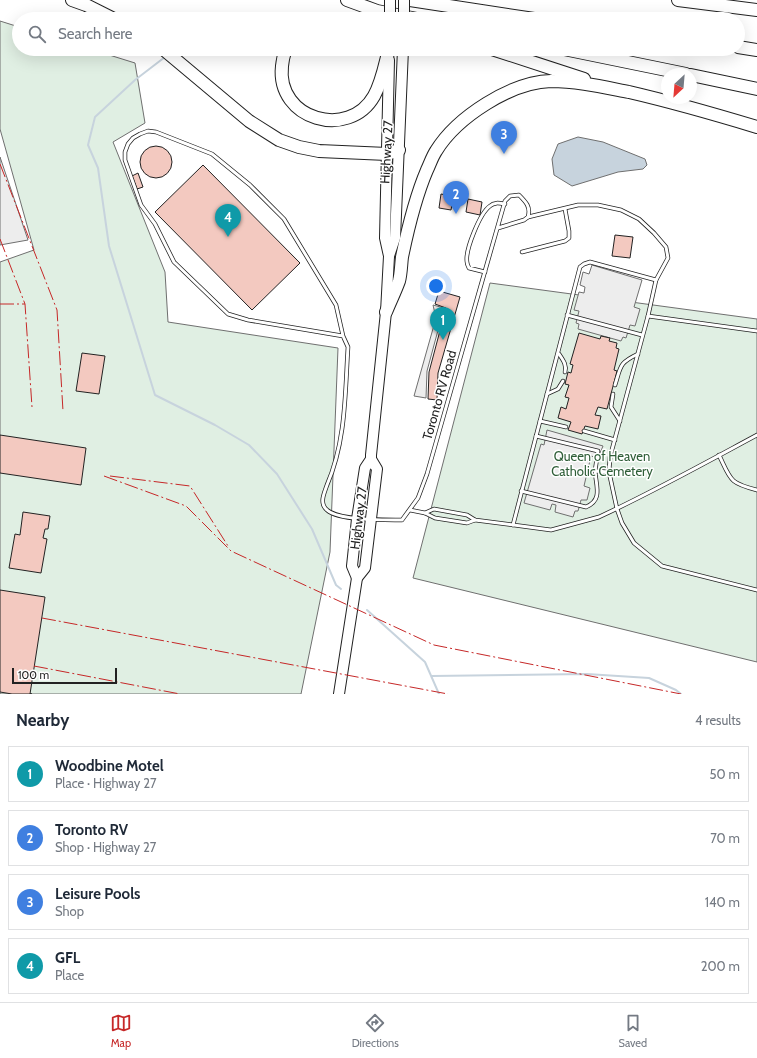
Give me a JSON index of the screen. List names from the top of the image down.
{
  "streets": {
    "main road": ["Highway 27"],
    "lane": ["Toronto RV Road"]
  },
  "crossings": [
    ["Highway 27", "Toronto RV Road"]
  ],
  "parks": ["Queen of Heaven Catholic Cemetery"],
  "scale_bar": "100 m",
  "north": "bottom left",
  "page": {
    "search": "Search here",
    "pins": [
      "3",
      "2",
      "4",
      "1"
    ],
    "scale": "100 m",
    "heading": ["Nearby", "4 results"],
    "list": [
      {
        "mark": "1",
        "name": "Woodbine Motel",
        "note": "Place · Highway 27",
        "value": "50 m"
      },
      {
        "mark": "2",
        "name": "Toronto RV",
        "note": "Shop · Highway 27",
        "value": "70 m"
      },
      {
        "mark": "3",
        "name": "Leisure Pools",
        "note": "Shop",
        "value": "140 m"
      },
      {
        "mark": "4",
        "name": "GFL",
        "note": "Place",
        "value": "200 m"
      }
    ],
    "nav": ["Map", "Directions", "Saved"]
  }
}
